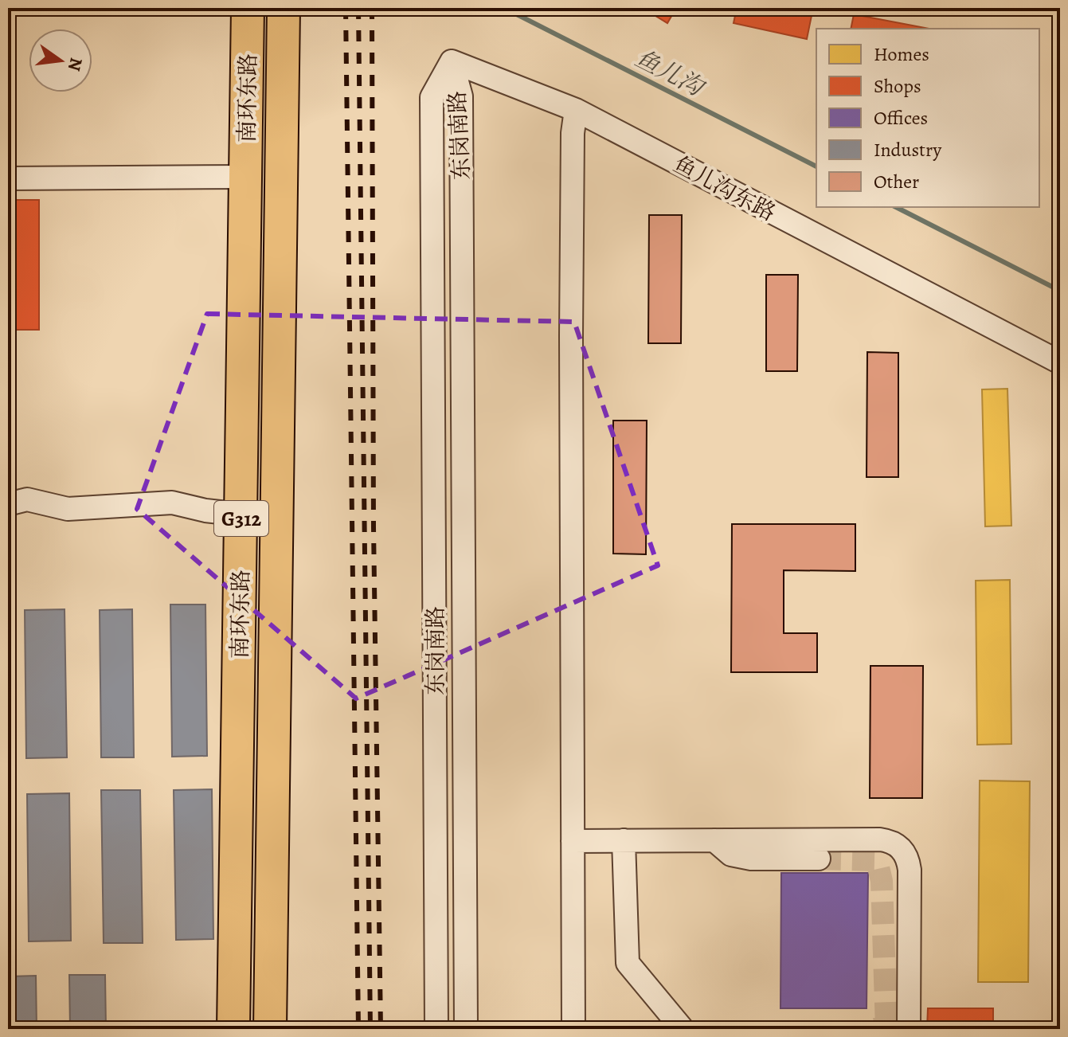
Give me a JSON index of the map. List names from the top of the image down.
{
  "streets": {
    "highway": ["南环东路", "G312"],
    "street": ["东岗南路", "鱼儿沟东路"]
  },
  "crossings": [
    ["东岗南路", "鱼儿沟东路"]
  ],
  "water": ["鱼儿沟"],
  "legend": [
    "Homes",
    "Shops",
    "Offices",
    "Industry",
    "Other"
  ],
  "north": "right"
}
